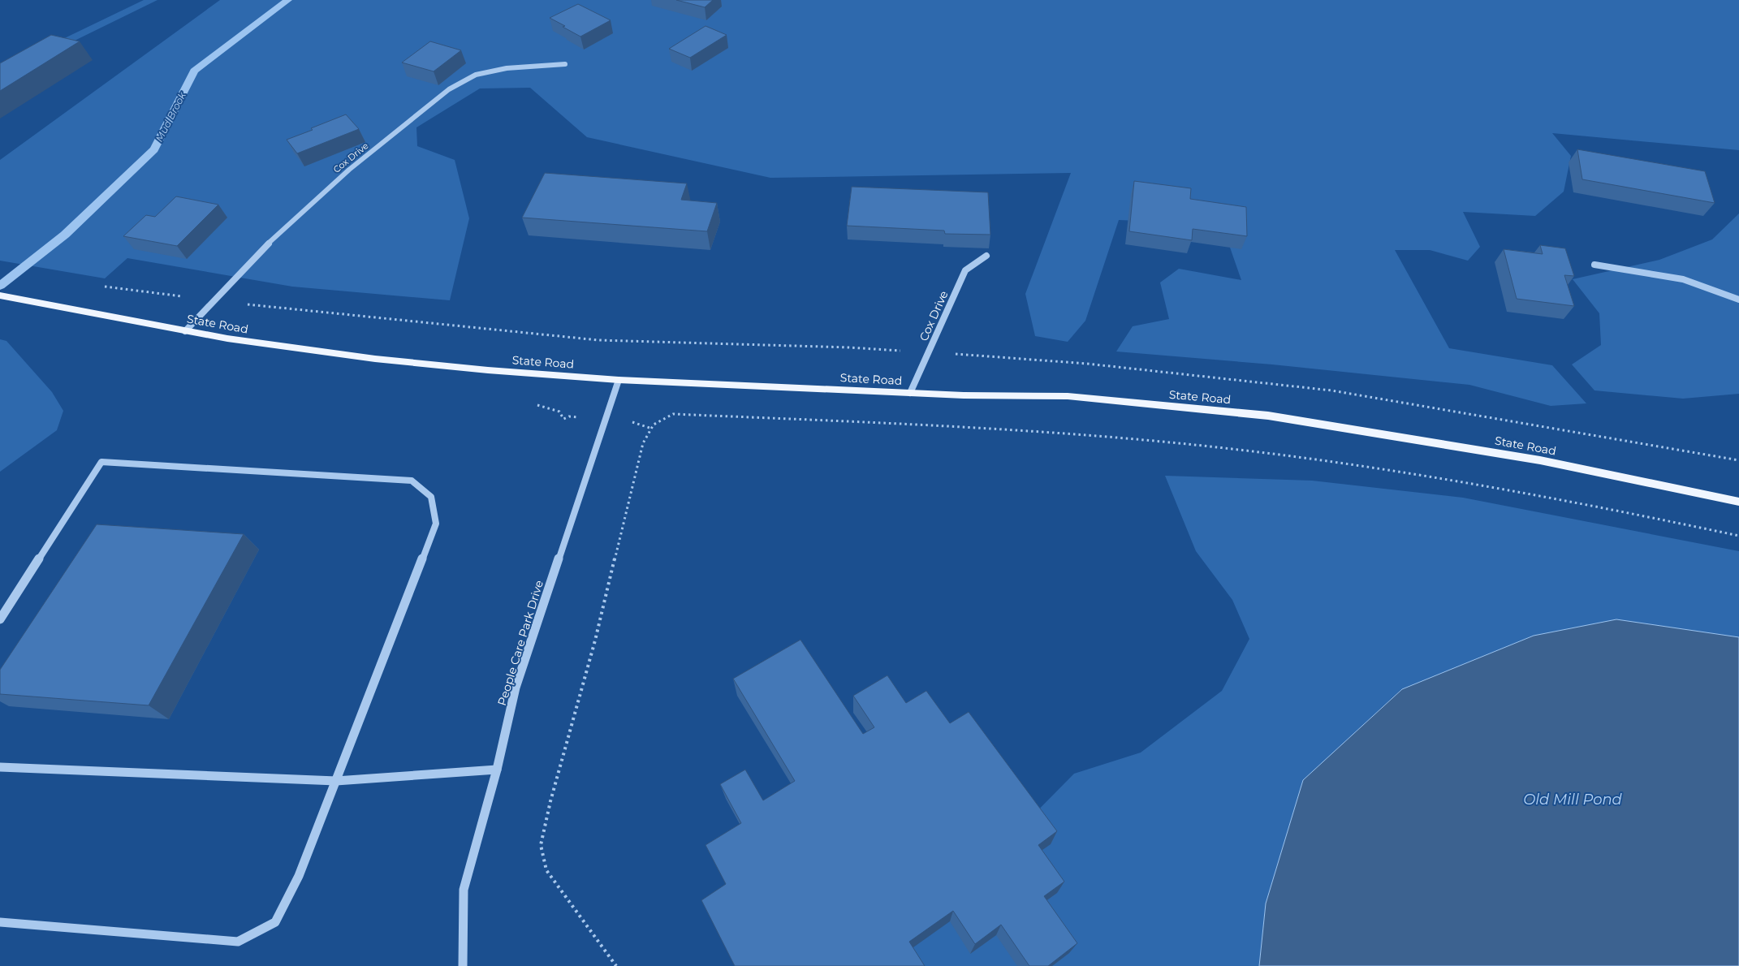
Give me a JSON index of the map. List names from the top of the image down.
{
  "streets": {
    "main road": ["State Road"],
    "street": ["Cox Drive", "People Care Park Drive"]
  },
  "crossings": [
    ["Cox Drive", "State Road"],
    ["State Road", "People Care Park Drive"]
  ],
  "water": ["Mud Brook", "Old Mill Pond"]
}
